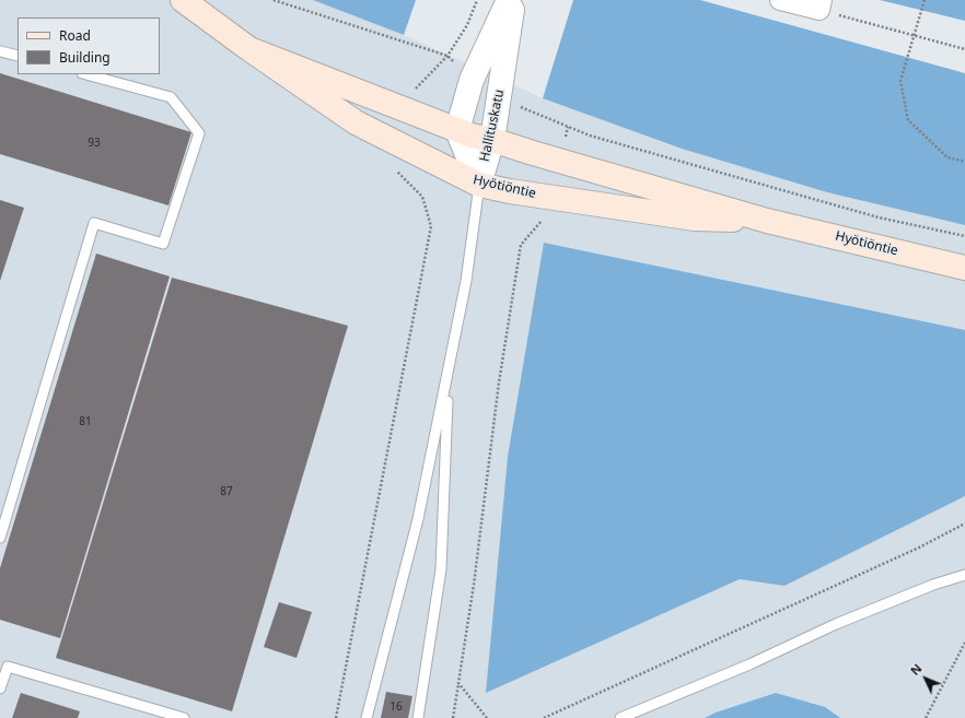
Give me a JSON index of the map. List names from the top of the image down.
{
  "streets": {
    "main road": ["Hyötiöntie"],
    "street": ["Hallituskatu"]
  },
  "crossings": [
    ["Hallituskatu", "Hyötiöntie"]
  ],
  "house_numbers": [
    "93",
    "81",
    "87",
    "16"
  ],
  "legend": ["Road", "Building"],
  "north": "top left"
}
